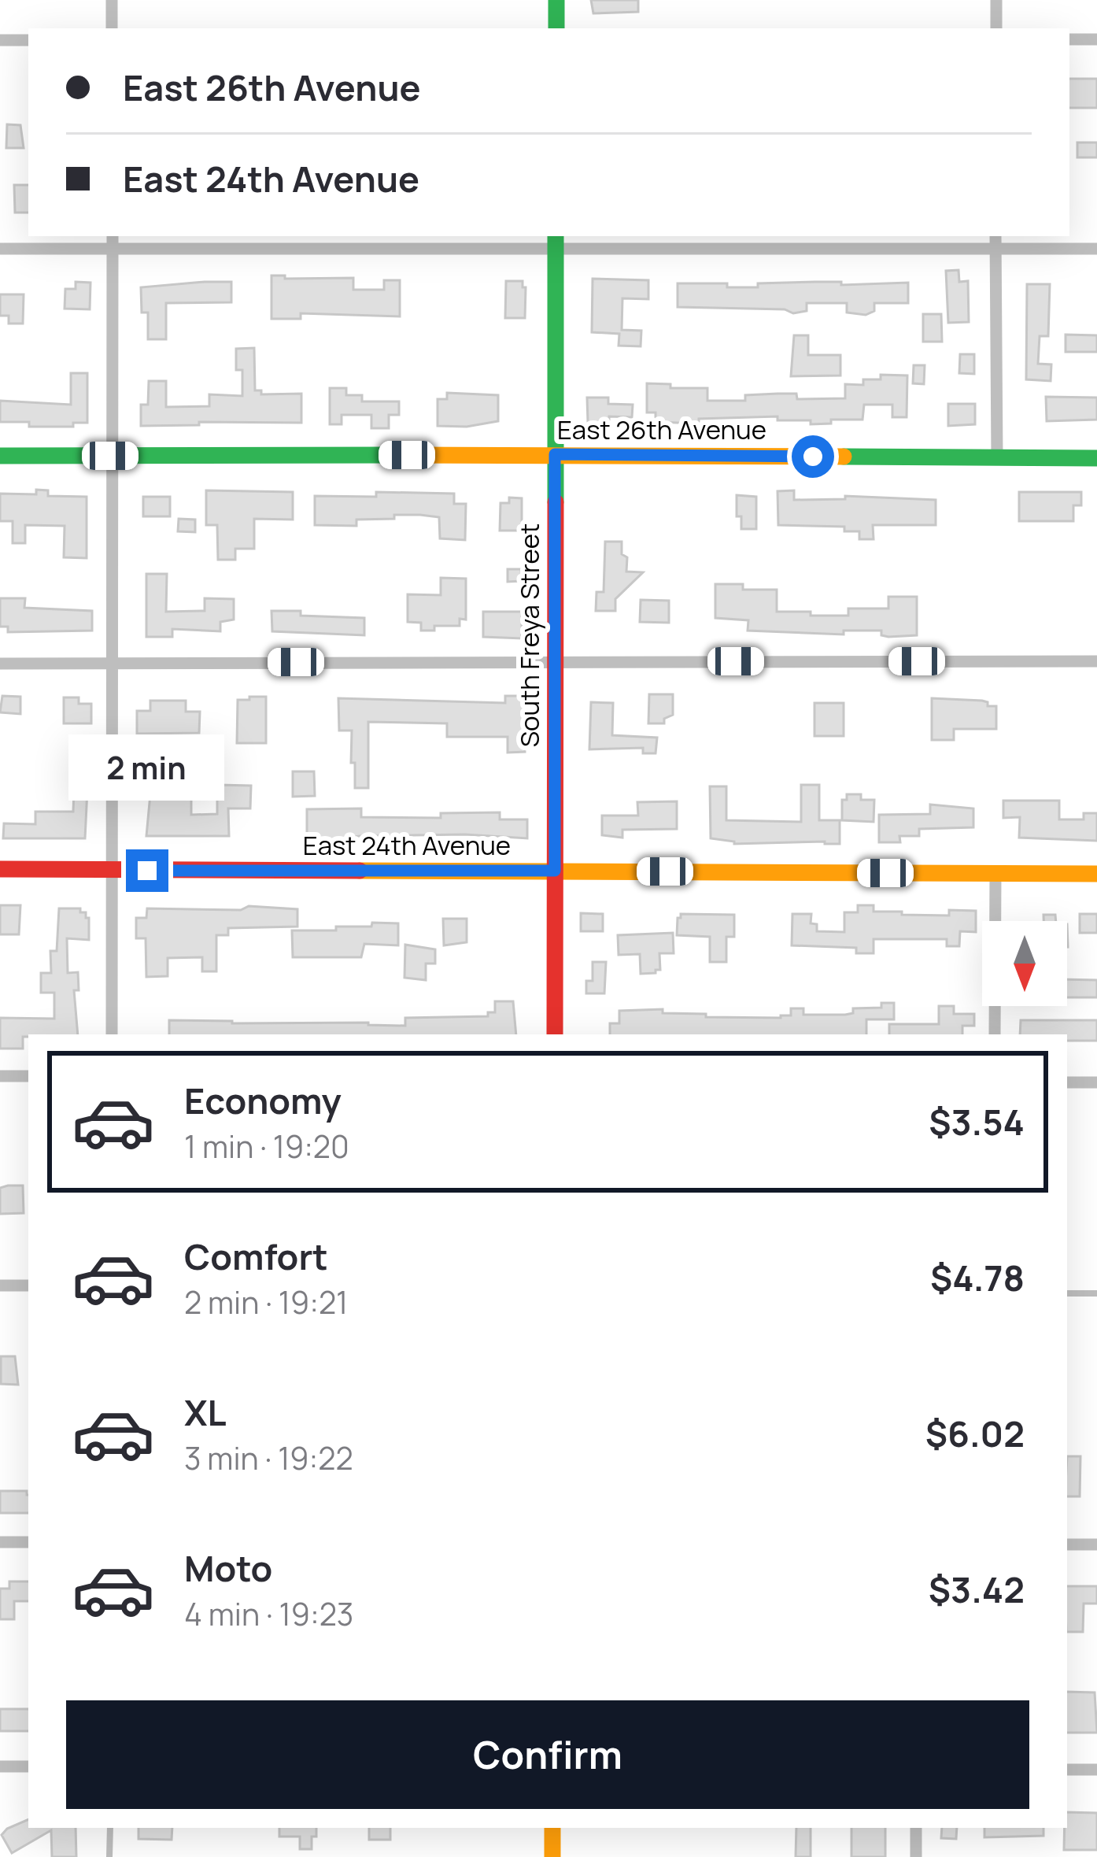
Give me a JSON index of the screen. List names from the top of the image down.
{
  "streets": {
    "street": ["East 26th Avenue", "South Freya Street", "East 24th Avenue"]
  },
  "crossings": [
    ["East 26th Avenue", "South Freya Street"],
    ["South Freya Street", "East 24th Avenue"]
  ],
  "north": "bottom",
  "page": {
    "banner": ["East 26th Avenue", "East 24th Avenue"],
    "bubble": "2 min",
    "list": [
      {
        "name": "Economy",
        "note": "1 min · 19:20",
        "value": "$3.54"
      },
      {
        "name": "Comfort",
        "note": "2 min · 19:21",
        "value": "$4.78"
      },
      {
        "name": "XL",
        "note": "3 min · 19:22",
        "value": "$6.02"
      },
      {
        "name": "Moto",
        "note": "4 min · 19:23",
        "value": "$3.42"
      }
    ],
    "buttons": "Confirm"
  }
}
